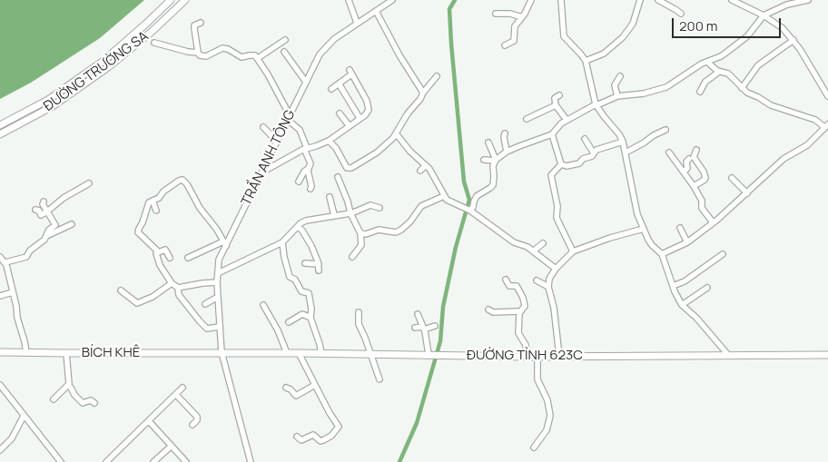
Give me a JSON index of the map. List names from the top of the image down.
{
  "streets": {
    "main road": ["ĐƯỜNG TRƯỜNG SA", "BÍCH KHÊ", "ĐƯỜNG TỈNH 623C"],
    "street": ["TRẦN ANH TÔNG"]
  },
  "crossings": [
    ["TRẦN ANH TÔNG", "BÍCH KHÊ"],
    ["TRẦN ANH TÔNG", "ĐƯỜNG TỈNH 623C"],
    ["BÍCH KHÊ", "ĐƯỜNG TỈNH 623C"]
  ],
  "scale_bar": "200 m"
}
